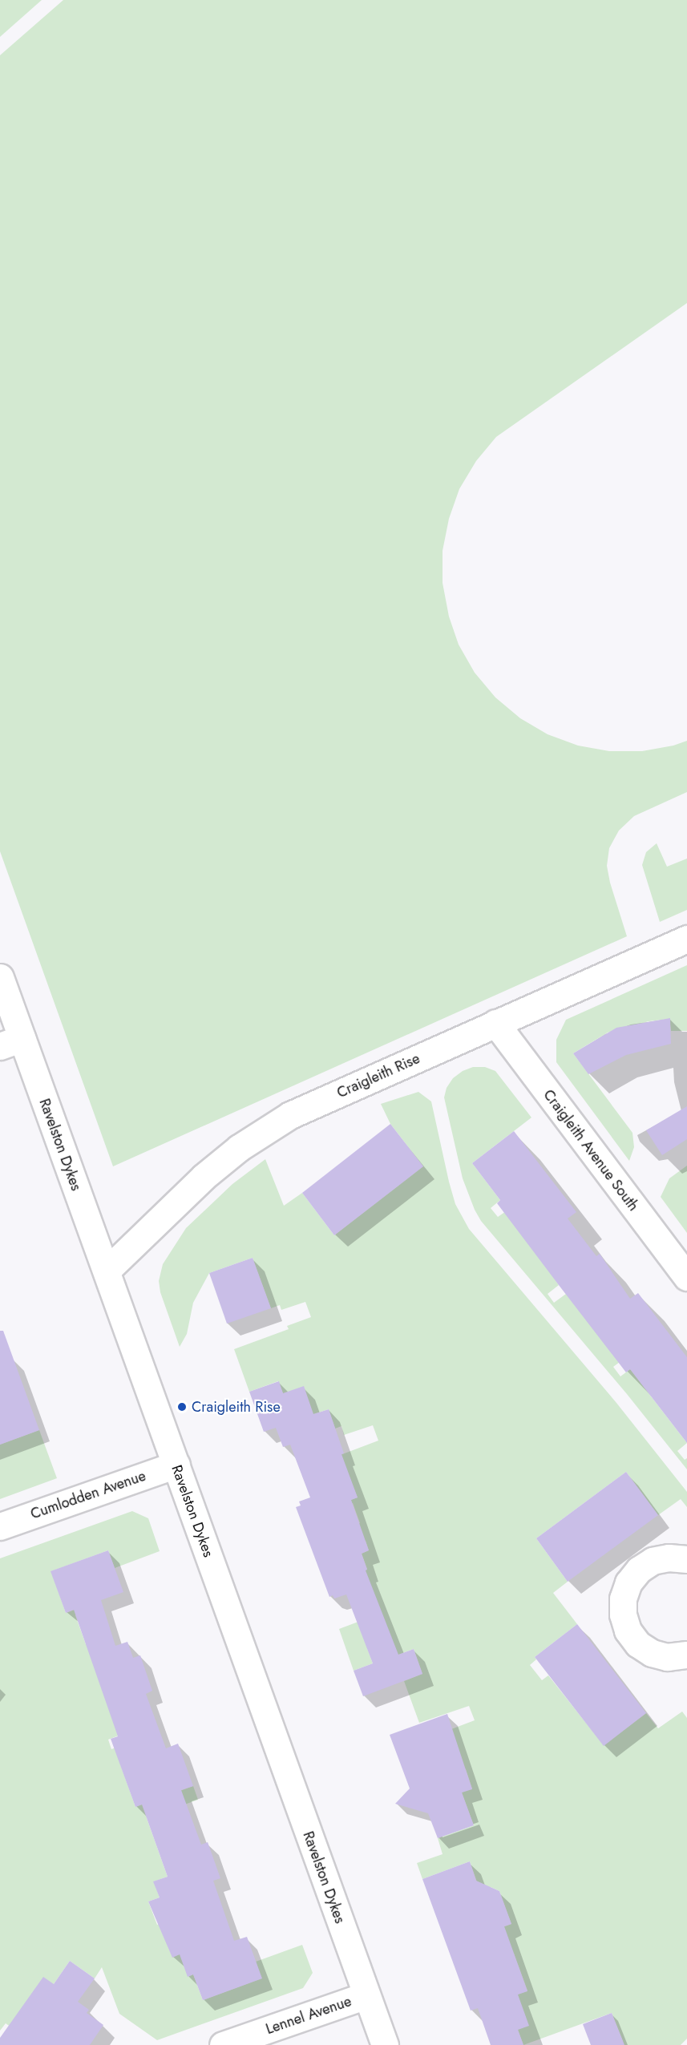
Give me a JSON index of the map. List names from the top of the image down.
{
  "streets": {
    "street": [
      "Craigleith Rise",
      "Ravelston Dykes",
      "Craigleith Avenue South",
      "Cumlodden Avenue",
      "Lennel Avenue"
    ]
  },
  "crossings": [
    ["Craigleith Rise", "Ravelston Dykes"],
    ["Craigleith Rise", "Craigleith Avenue South"],
    ["Ravelston Dykes", "Cumlodden Avenue"],
    ["Ravelston Dykes", "Lennel Avenue"]
  ],
  "places": ["Craigleith Rise"]
}
